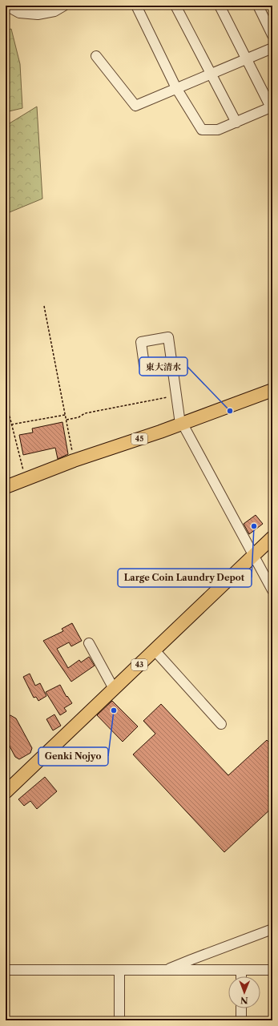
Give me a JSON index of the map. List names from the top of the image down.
{
  "streets": {
    "main road": ["45", "43"]
  },
  "places": ["東大清水", "Large Coin Laundry Depot", "Genki Nojyo"],
  "north": "bottom"
}
